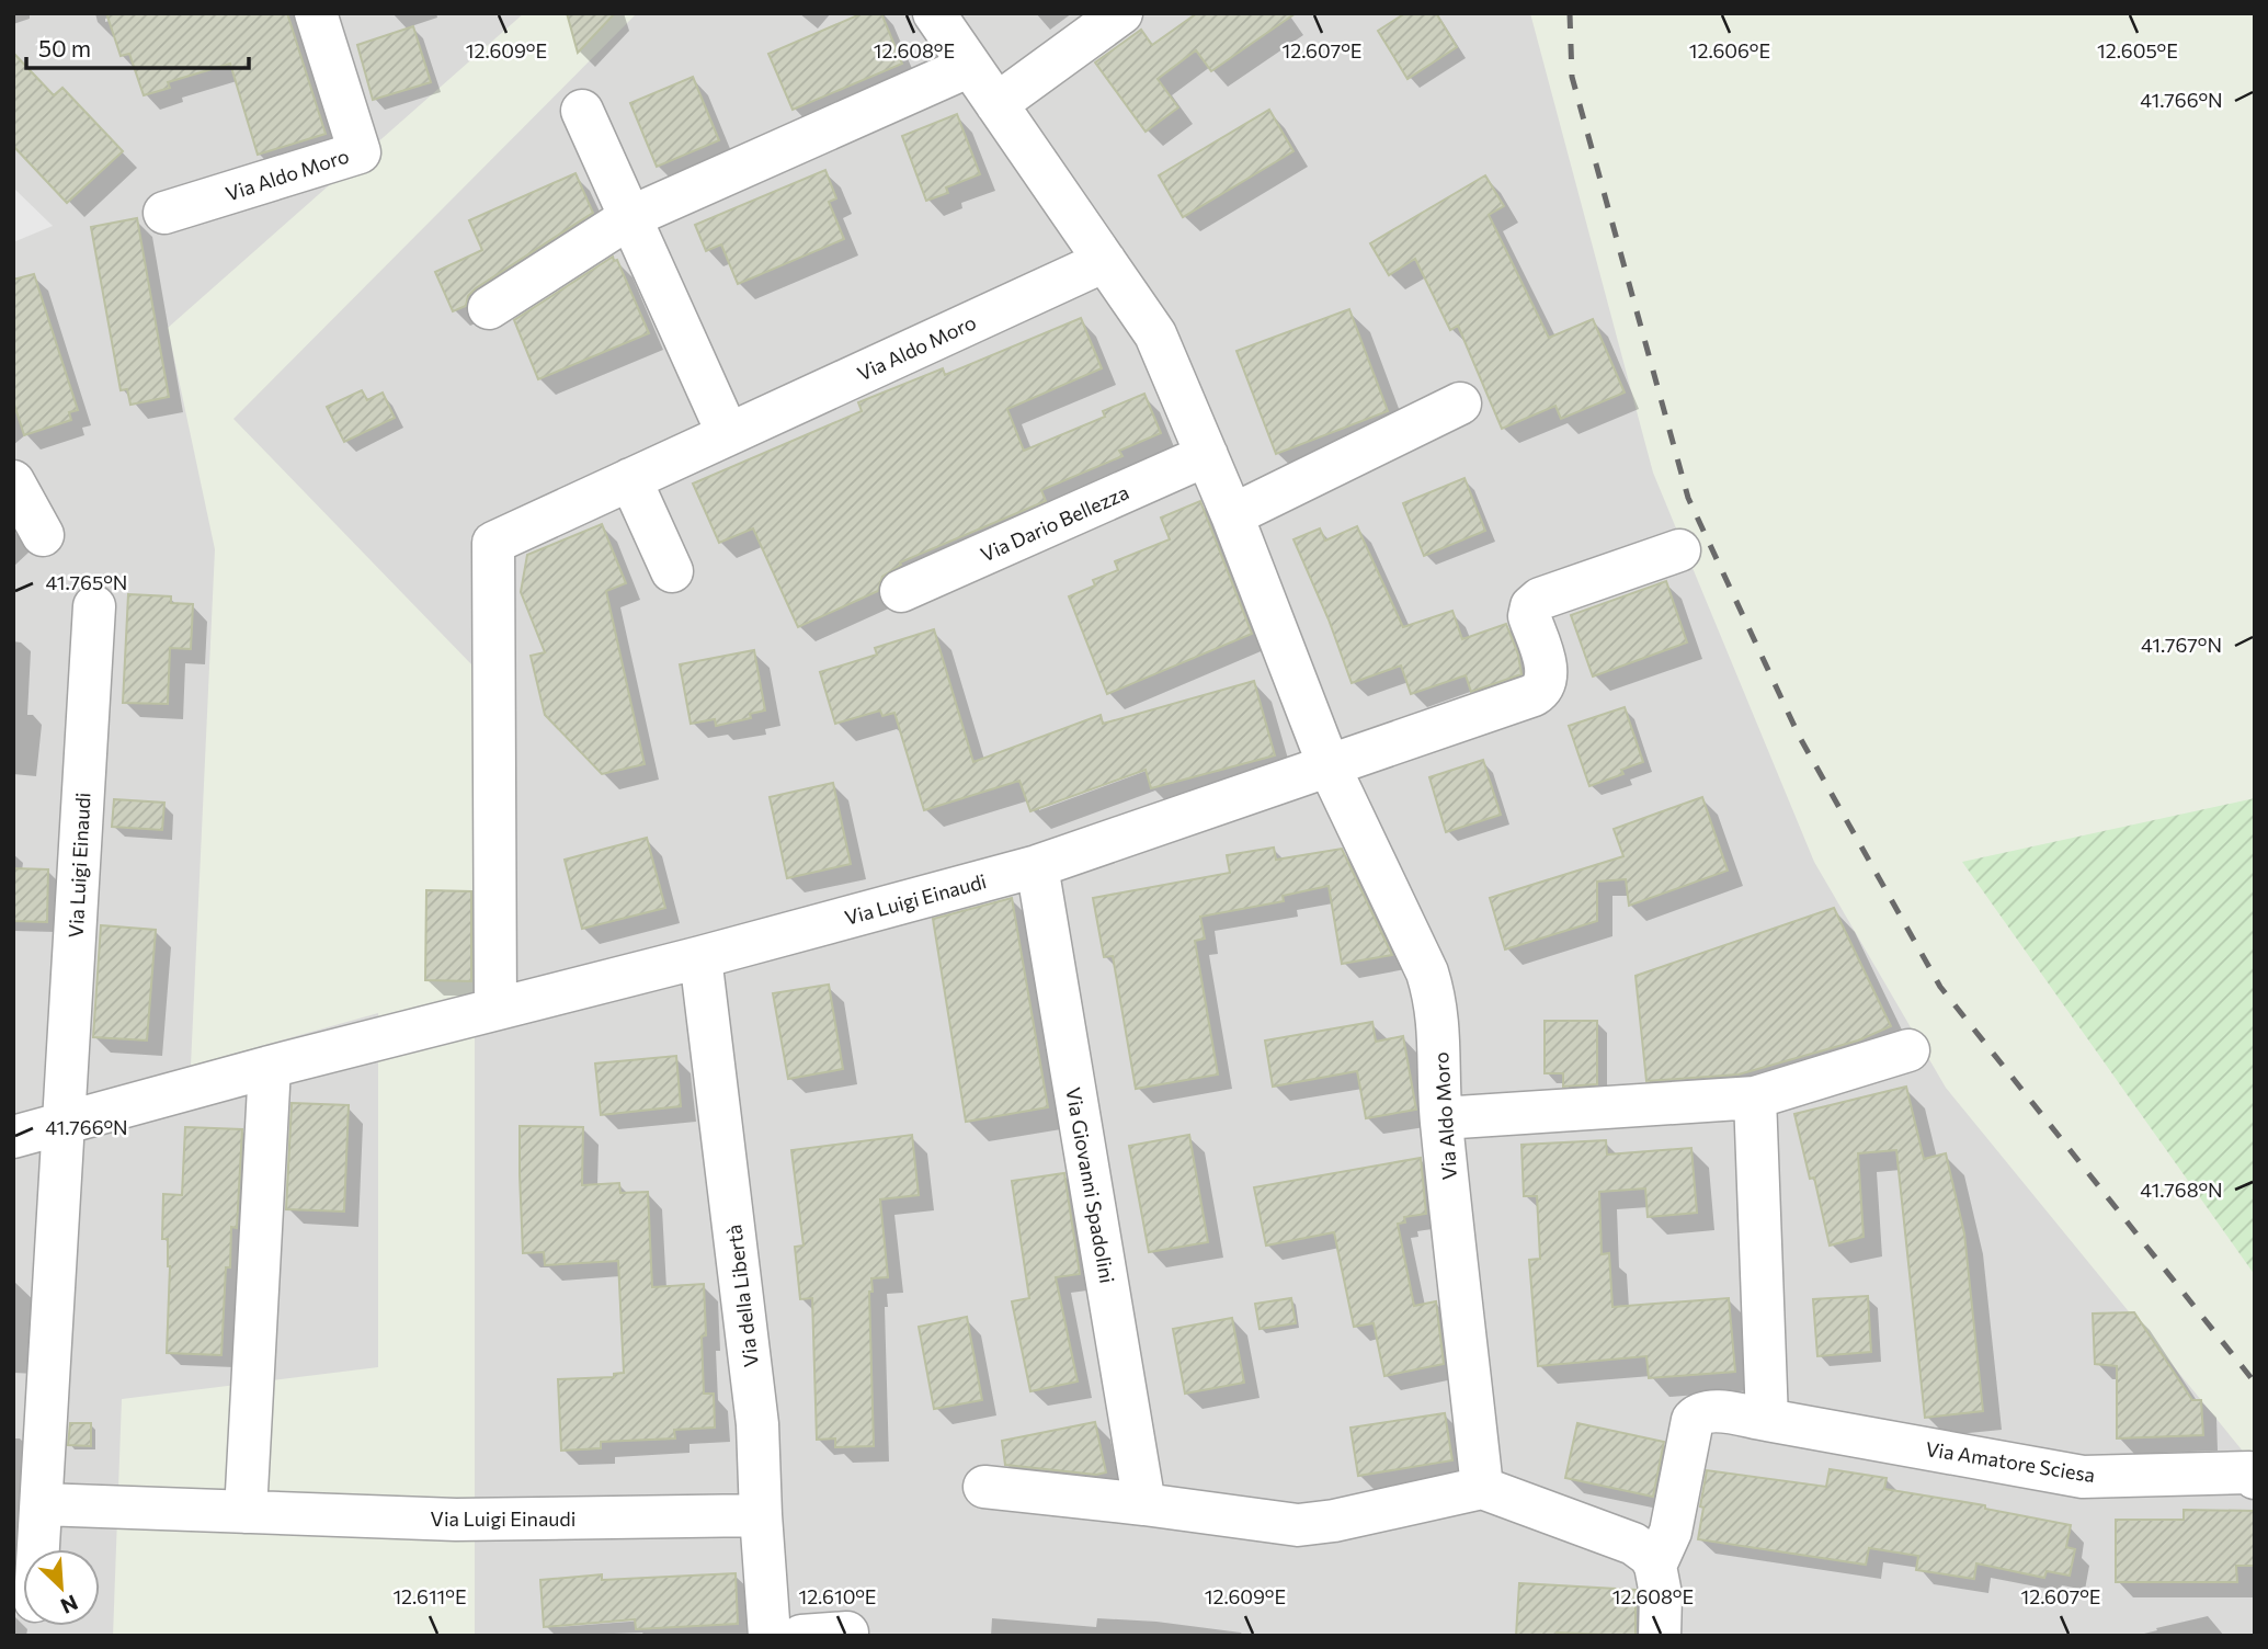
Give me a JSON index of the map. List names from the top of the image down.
{
  "streets": {
    "street": [
      "Via Aldo Moro",
      "Via Dario Bellezza",
      "Via Luigi Einaudi",
      "Via Giovanni Spadolini",
      "Via della Libertà",
      "Via Amatore Sciesa"
    ]
  },
  "crossings": [
    ["Via Aldo Moro", "Via Dario Bellezza"],
    ["Via Aldo Moro", "Via Luigi Einaudi"],
    ["Via Luigi Einaudi", "Via Giovanni Spadolini"],
    ["Via Luigi Einaudi", "Via della Libertà"]
  ],
  "scale_bar": "50 m",
  "north": "bottom right",
  "coordinates": [
    "12.609°E",
    "12.608°E",
    "12.607°E",
    "12.606°E",
    "12.605°E",
    "41.766°N",
    "41.765°N",
    "41.767°N",
    "41.768°N",
    "12.611°E",
    "12.610°E"
  ]
}
